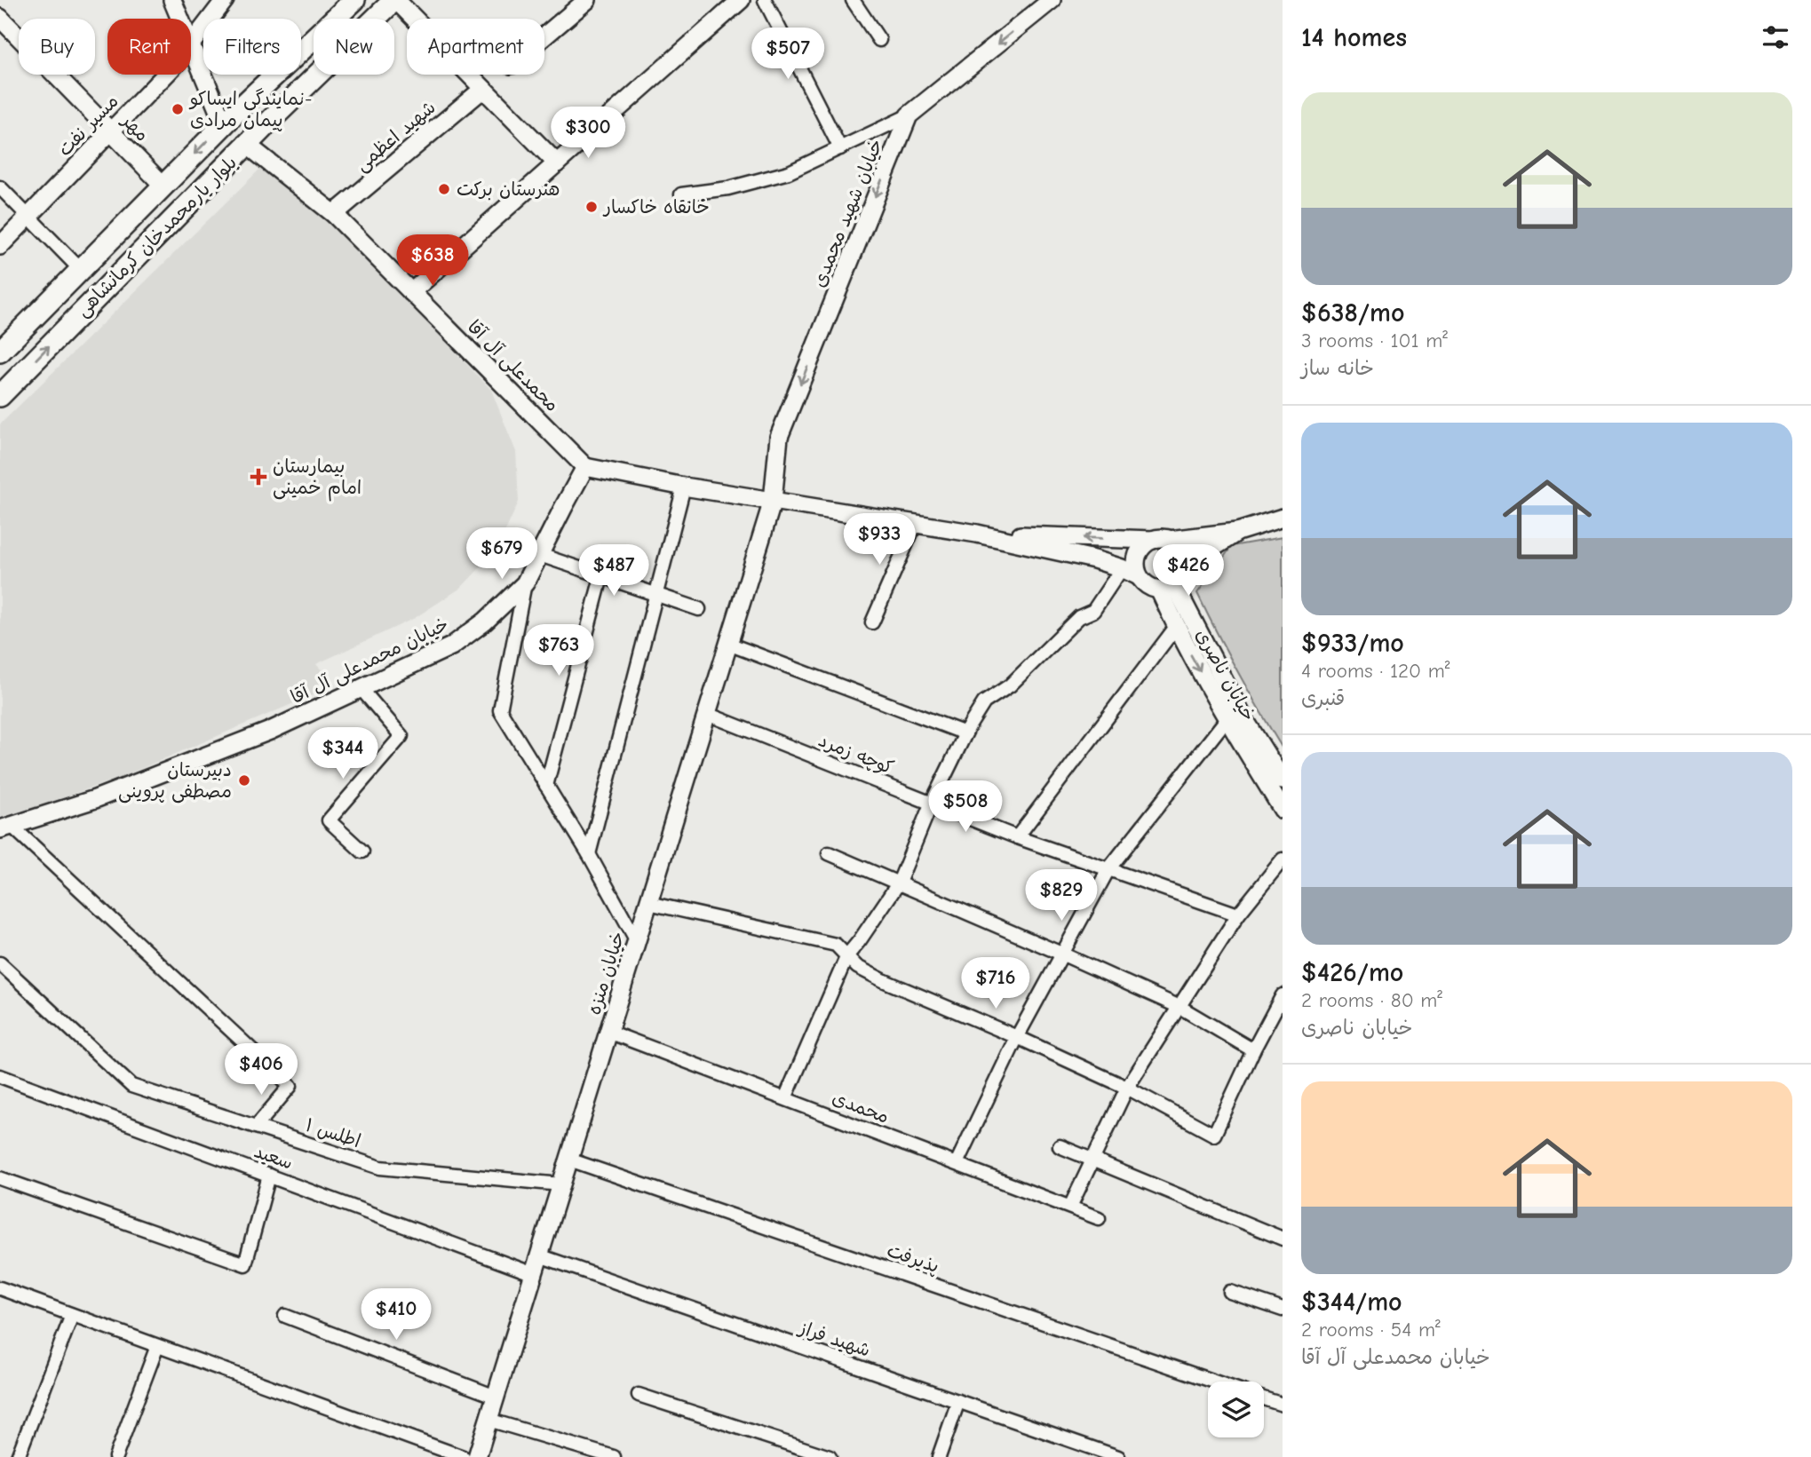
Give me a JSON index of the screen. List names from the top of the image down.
{
  "streets": {
    "main road": ["بلوار یارمحمدخان کرمانشاهی"],
    "street": [
      "مسیر نفت",
      "مهر",
      "شهید اعظمی",
      "خیابان شهید محمدی",
      "محمدعلی آل آقا",
      "خیابان محمدعلی آل آقا",
      "خیابان ناصری",
      "کوچه زمرد",
      "خیابان منزه",
      "محمدی",
      "اطلس ۱",
      "سعید",
      "پذیرفت",
      "شهید فراز"
    ]
  },
  "crossings": [
    ["مسیر نفت", "مهر"],
    ["مهر", "بلوار یارمحمدخان کرمانشاهی"],
    ["شهید اعظمی", "محمدعلی آل آقا"],
    ["خیابان شهید محمدی", "خیابان منزه"],
    ["بلوار یارمحمدخان کرمانشاهی", "محمدعلی آل آقا"],
    ["محمدعلی آل آقا", "خیابان محمدعلی آل آقا"],
    ["کوچه زمرد", "خیابان منزه"],
    ["خیابان منزه", "محمدی"],
    ["خیابان منزه", "اطلس ۱"],
    ["خیابان منزه", "سعید"],
    ["خیابان منزه", "پذیرفت"],
    ["خیابان منزه", "شهید فراز"]
  ],
  "one_way": ["خیابان شهید محمدی"],
  "places": {
    "other": [
      "نمایندگی ایساکو- پیمان مرادی",
      "هنرستان برکت",
      "خانقاه خاکسار",
      "دبیرستان مصطفی پروینی"
    ],
    "health": ["بیمارستان امام خمینی"]
  },
  "page": {
    "heading": "14 homes",
    "chip": [
      "Buy",
      "Rent",
      "Filters",
      "New",
      "Apartment"
    ],
    "price": [
      "$507",
      "$300",
      "$638",
      "$933",
      "$679",
      "$487",
      "$426",
      "$763",
      "$344",
      "$508",
      "$829",
      "$716",
      "$406",
      "$410"
    ],
    "list": [
      {
        "name": "$638/mo",
        "note": "3 rooms · 101 m² · خانه ساز"
      },
      {
        "name": "$933/mo",
        "note": "4 rooms · 120 m² · قنبری"
      },
      {
        "name": "$426/mo",
        "note": "2 rooms · 80 m² · خیابان ناصری"
      },
      {
        "name": "$344/mo",
        "note": "2 rooms · 54 m² · خیابان محمدعلی آل آقا"
      }
    ]
  }
}
